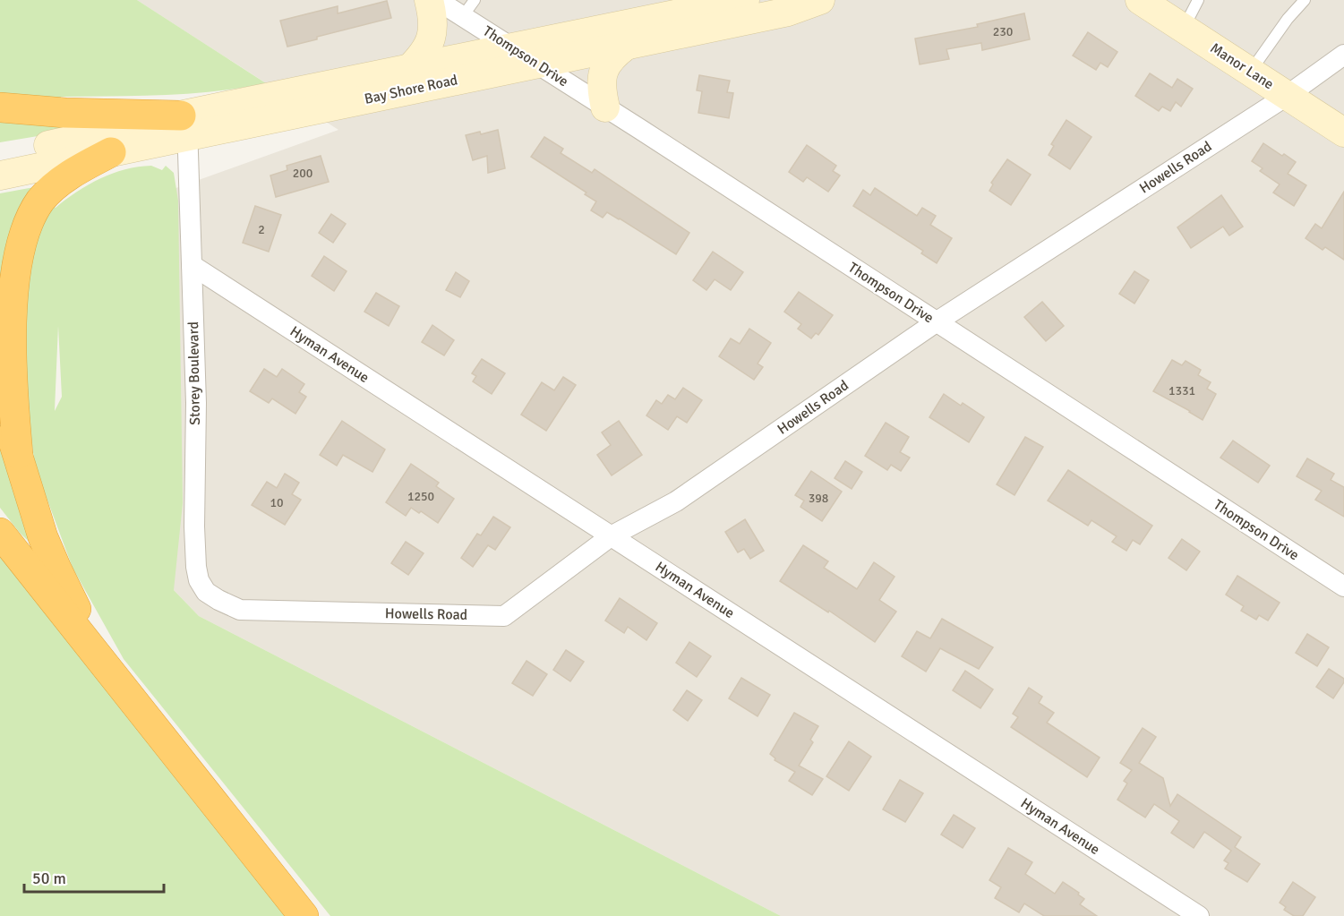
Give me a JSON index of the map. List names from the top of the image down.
{
  "streets": {
    "main road": ["Manor Lane", "Bay Shore Road"],
    "street": [
      "Thompson Drive",
      "Howells Road",
      "Hyman Avenue",
      "Storey Boulevard"
    ]
  },
  "crossings": [
    ["Thompson Drive", "Bay Shore Road"],
    ["Thompson Drive", "Howells Road"],
    ["Manor Lane", "Howells Road"],
    ["Bay Shore Road", "Storey Boulevard"],
    ["Howells Road", "Hyman Avenue"],
    ["Howells Road", "Storey Boulevard"],
    ["Hyman Avenue", "Storey Boulevard"]
  ],
  "house_numbers": [
    "230",
    "200",
    "2",
    "1331",
    "1250",
    "398",
    "10"
  ],
  "scale_bar": "50 m"
}
